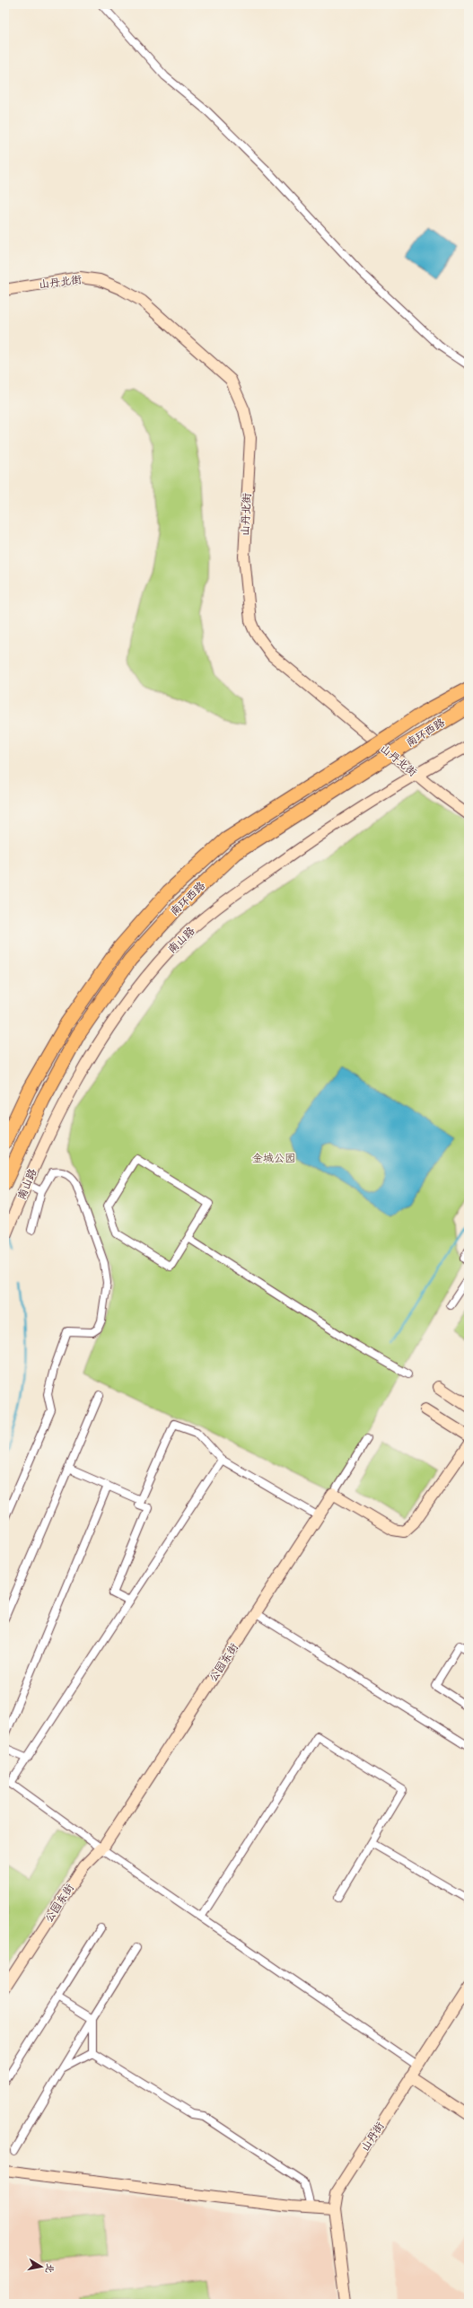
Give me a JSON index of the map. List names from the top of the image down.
{
  "streets": {
    "highway": ["南环西路"],
    "street": [
      "山丹北街",
      "南山路",
      "公园东街",
      "山丹街"
    ]
  },
  "crossings": [
    ["山丹北街", "南山路"]
  ],
  "parks": ["金城公园"],
  "north": "right"
}
